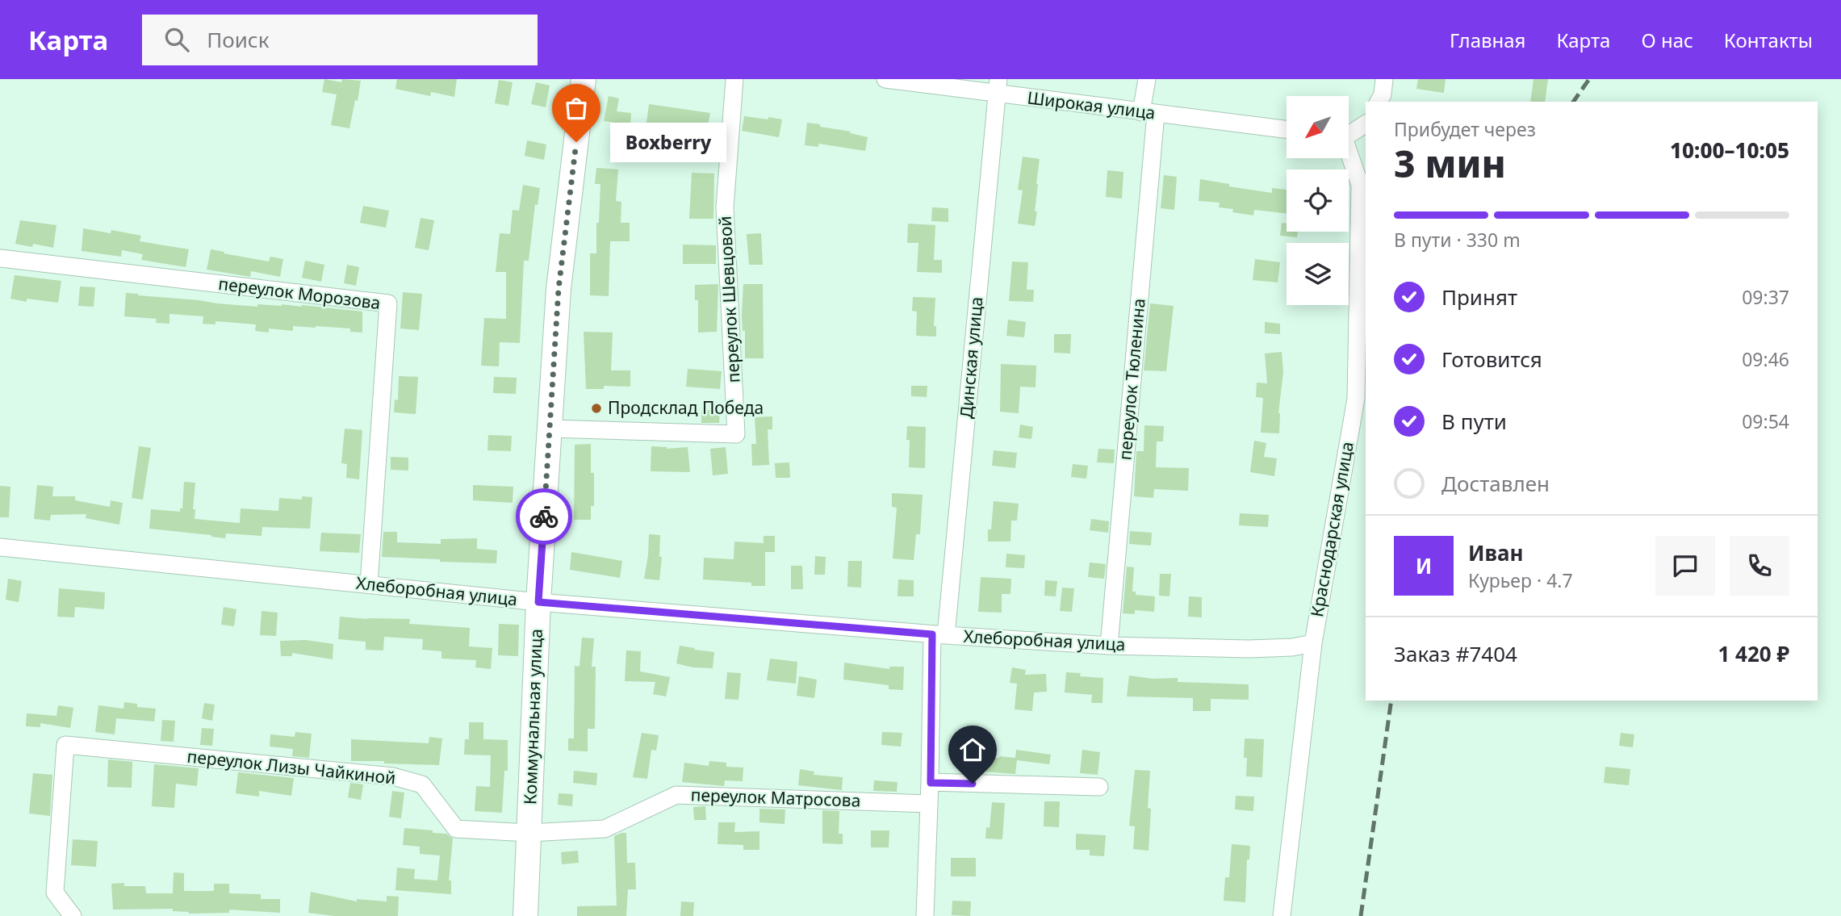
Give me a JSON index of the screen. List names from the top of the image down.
{
  "streets": {
    "street": [
      "Широкая улица",
      "переулок Морозова",
      "переулок Шевцовой",
      "Динская улица",
      "переулок Тюленина",
      "Краснодарская улица",
      "Хлеборобная улица",
      "Коммунальная улица",
      "переулок Лизы Чайкиной",
      "переулок Матросова"
    ]
  },
  "crossings": [
    ["Широкая улица", "Динская улица"],
    ["Широкая улица", "переулок Тюленина"],
    ["переулок Морозова", "Хлеборобная улица"],
    ["переулок Шевцовой", "Коммунальная улица"],
    ["Динская улица", "Хлеборобная улица"],
    ["Динская улица", "переулок Матросова"],
    ["переулок Тюленина", "Хлеборобная улица"],
    ["Краснодарская улица", "Хлеборобная улица"],
    ["Хлеборобная улица", "Коммунальная улица"],
    ["Коммунальная улица", "переулок Лизы Чайкиной"],
    ["Коммунальная улица", "переулок Матросова"],
    ["переулок Лизы Чайкиной", "переулок Матросова"]
  ],
  "places": ["Boxberry", "Продсклад Победа"],
  "north": "bottom left",
  "page": {
    "header": "Карта",
    "search": "Поиск",
    "nav": [
      "Главная",
      "Карта",
      "О нас",
      "Контакты"
    ],
    "heading": ["3 мин", "Прибудет через", "10:00–10:05"],
    "panel": [
      "Иван",
      "Курьер · 4.7",
      "Заказ #7404",
      "1 420 ₽"
    ],
    "bubble": "Boxberry",
    "bar": "В пути · 330 m",
    "list": [
      ["Принят", "09:37"],
      ["Готовится", "09:46"],
      ["В пути", "09:54"],
      "Доставлен"
    ],
    "round": "И"
  }
}
